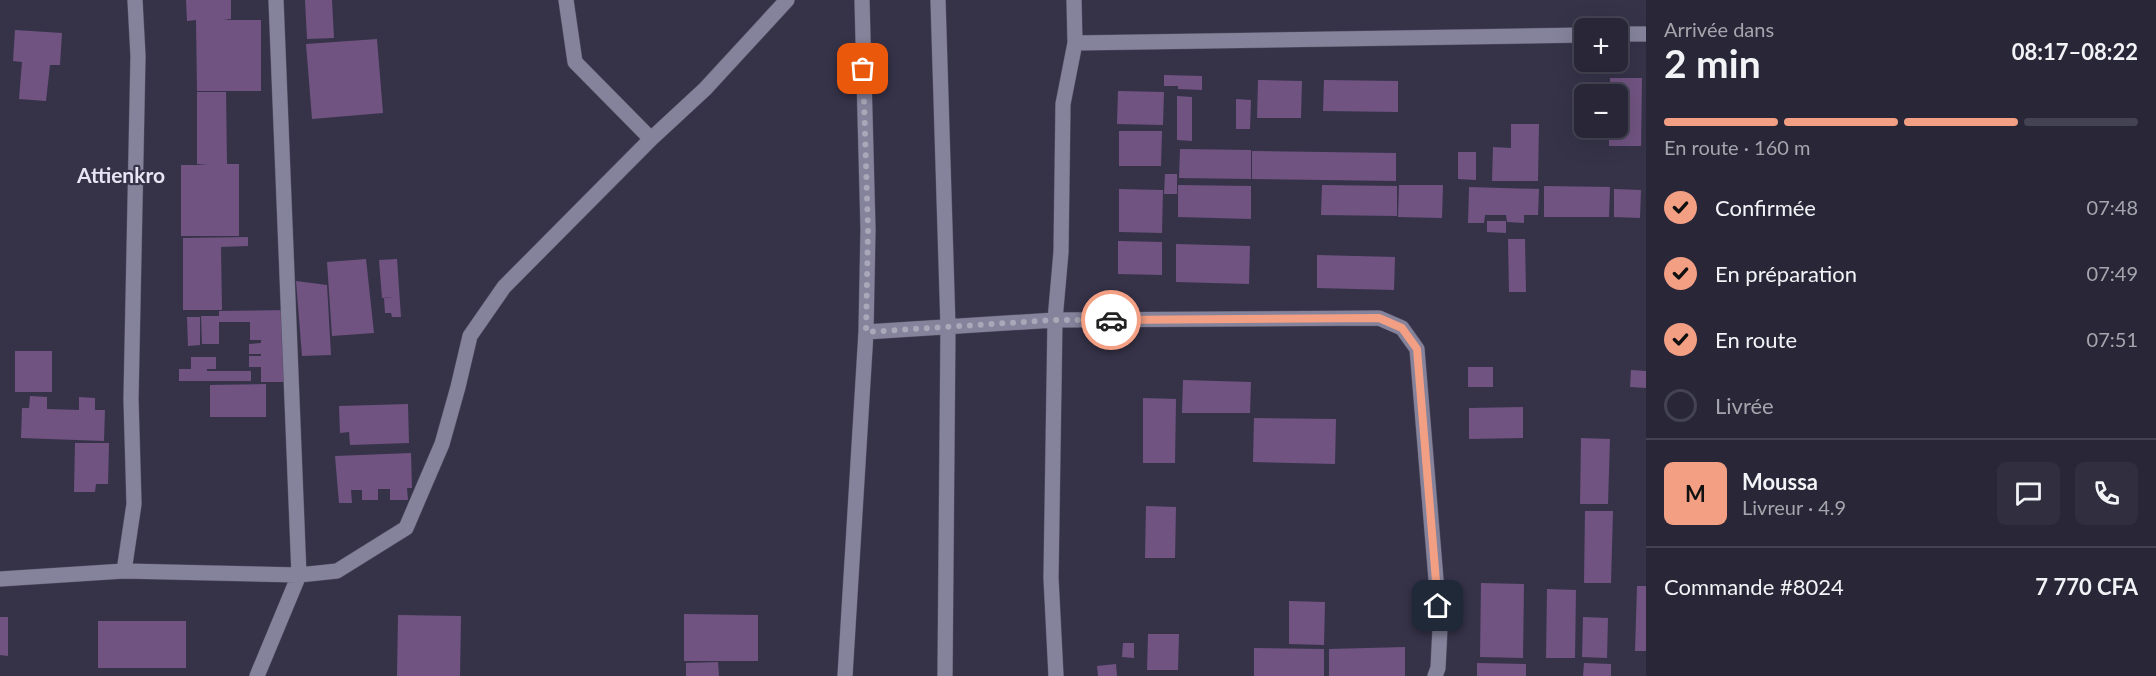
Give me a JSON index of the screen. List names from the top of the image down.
{
  "districts": ["Attienkro"],
  "page": {
    "heading": ["2 min", "Arrivée dans", "08:17–08:22"],
    "panel": [
      "Moussa",
      "Livreur · 4.9",
      "Commande #8024",
      "7 770 CFA"
    ],
    "map_buttons": ["+", "−"],
    "bar": "En route · 160 m",
    "list": [
      ["Confirmée", "07:48"],
      ["En préparation", "07:49"],
      ["En route", "07:51"],
      "Livrée"
    ],
    "round": "M"
  }
}
